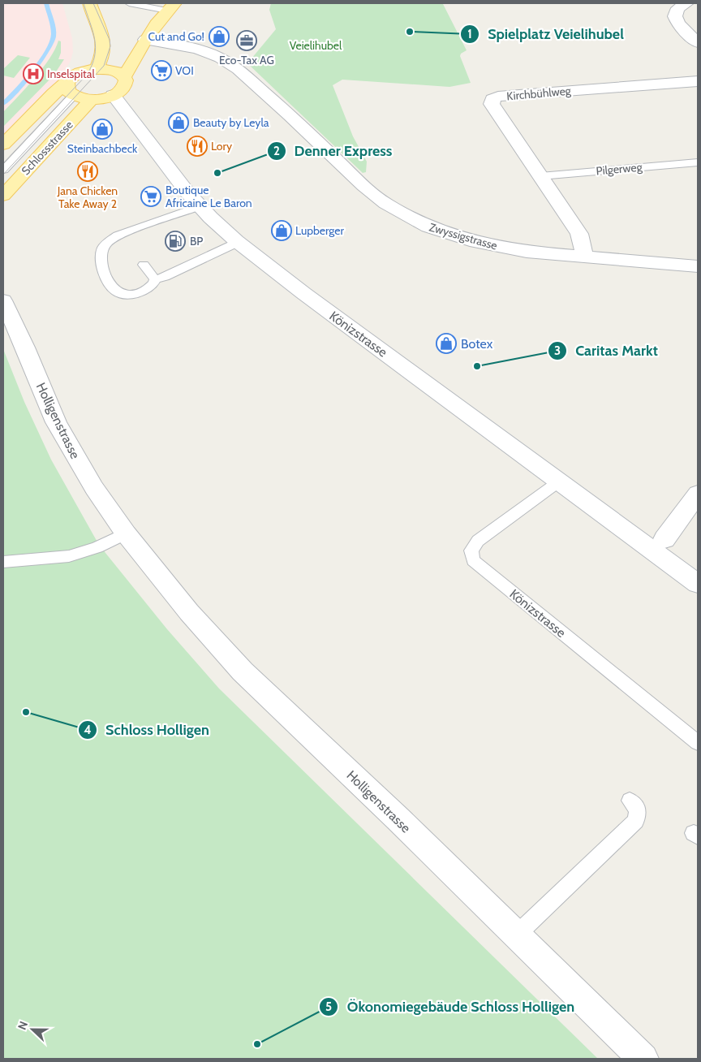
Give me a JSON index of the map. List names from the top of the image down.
{
  "streets": {
    "main road": ["Schlossstrasse"],
    "street": [
      "Kirchbühlweg",
      "Zwyssigstrasse",
      "Könizstrasse",
      "Holligenstrasse"
    ],
    "lane": ["Pilgerweg"]
  },
  "crossings": [
    ["Kirchbühlweg", "Pilgerweg"],
    ["Kirchbühlweg", "Zwyssigstrasse"]
  ],
  "parks": ["Veielihubel"],
  "places": {
    "other": [
      "Spielplatz Veielihubel",
      "Denner Express",
      "Caritas Markt",
      "Schloss Holligen",
      "Ökonomiegebäude Schloss Holligen"
    ],
    "shop": [
      "Cut and Go!",
      "Beauty by Leyla",
      "Steinbachbeck",
      "Lupberger",
      "Botex"
    ],
    "office": ["Eco-Tax AG"],
    "supermarket": ["VOI", "Boutique Africaine Le Baron"],
    "hospital": ["Inselspital"],
    "restaurant": ["Lory", "Jana Chicken Take Away 2"],
    "fuel station": ["BP"]
  },
  "north": "left"
}
